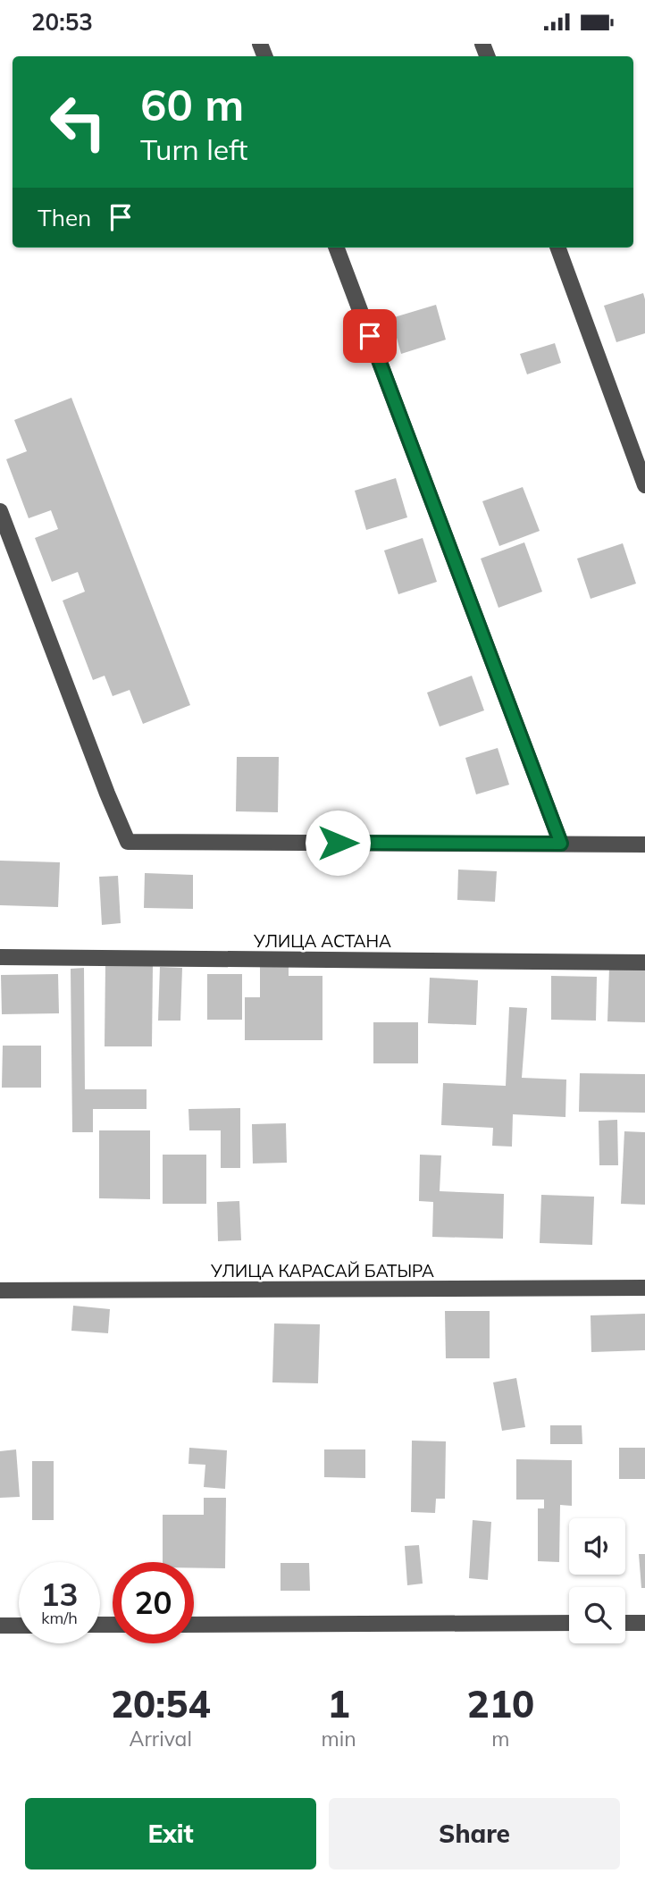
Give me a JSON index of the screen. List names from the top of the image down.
{
  "streets": {
    "street": ["УЛИЦА АСТАНА", "УЛИЦА КАРАСАЙ БАТЫРА"]
  },
  "page": {
    "status": "20:53",
    "turn": ["60 m", "Turn left"],
    "then": "Then",
    "speed": "13 km/h",
    "limit": "20",
    "eta": [
      "20:54",
      "Arrival",
      "1",
      "min",
      "210",
      "m"
    ],
    "buttons": ["Exit", "Share"]
  }
}
